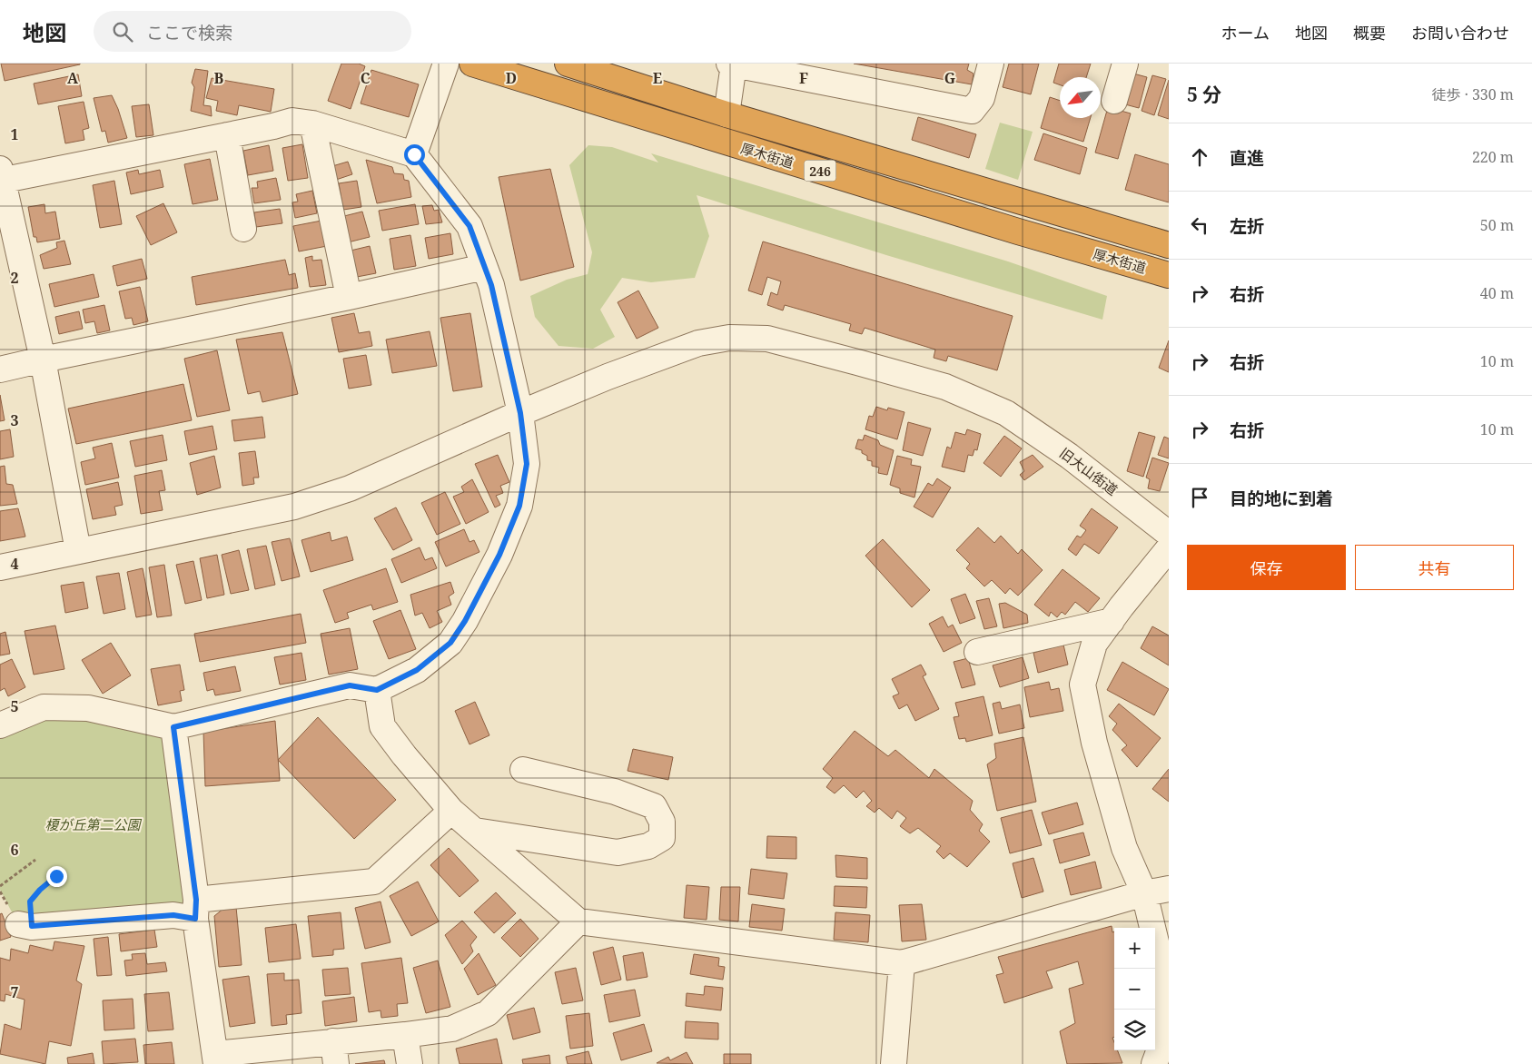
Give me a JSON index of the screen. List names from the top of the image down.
{
  "streets": {
    "highway": ["厚木街道", "246"],
    "street": ["旧大山街道"]
  },
  "parks": ["榎が丘第二公園"],
  "north": "bottom left",
  "page": {
    "header": "地図",
    "search": "ここで検索",
    "nav": [
      "ホーム",
      "地図",
      "概要",
      "お問い合わせ"
    ],
    "heading": ["5 分", "徒歩 · 330 m"],
    "list": [
      ["直進", "220 m"],
      ["左折", "50 m"],
      ["右折", "40 m"],
      ["右折", "10 m"],
      ["右折", "10 m"],
      "目的地に到着"
    ],
    "buttons": ["保存", "共有"],
    "map_buttons": ["+", "−"]
  },
  "grid": {
    "columns": [
      "A",
      "B",
      "C",
      "D",
      "E",
      "F",
      "G"
    ],
    "rows": [
      "1",
      "2",
      "3",
      "4",
      "5",
      "6",
      "7"
    ]
  }
}
